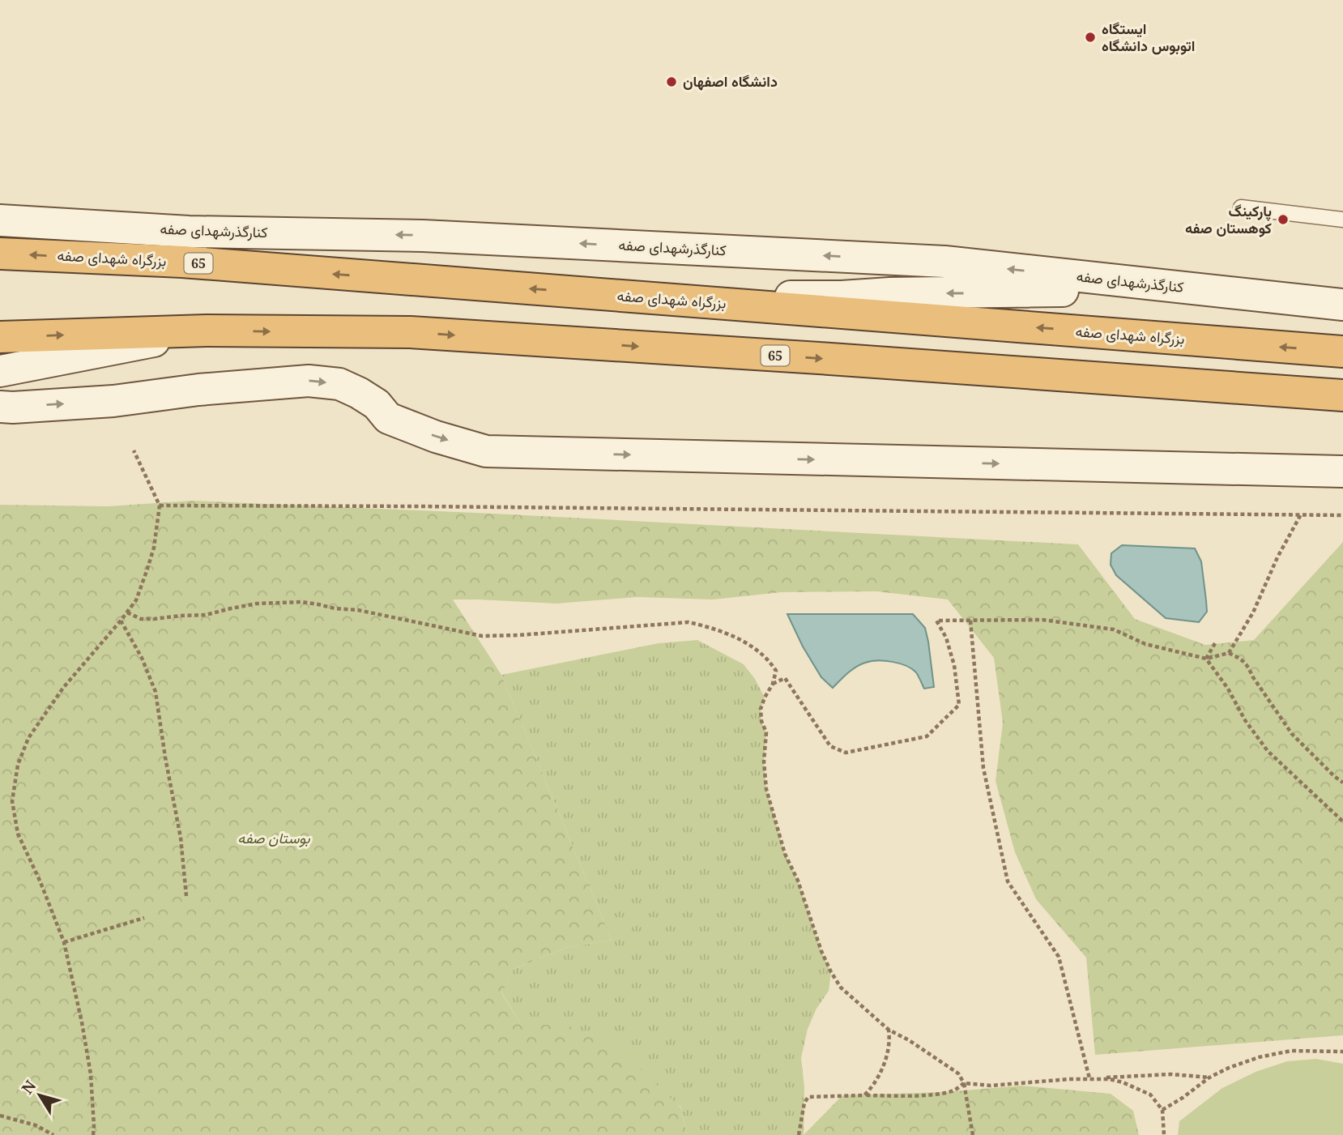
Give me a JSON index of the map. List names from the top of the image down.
{
  "streets": {
    "highway": ["بزرگراه شهدای صفه", "65"],
    "main road": ["کنارگذرشهدای صفه"]
  },
  "parks": ["بوستان صفه"],
  "places": ["ایستگاه اتوبوس دانشگاه", "دانشگاه اصفهان", "پارکینگ کوهستان صفه"],
  "north": "top left"
}
